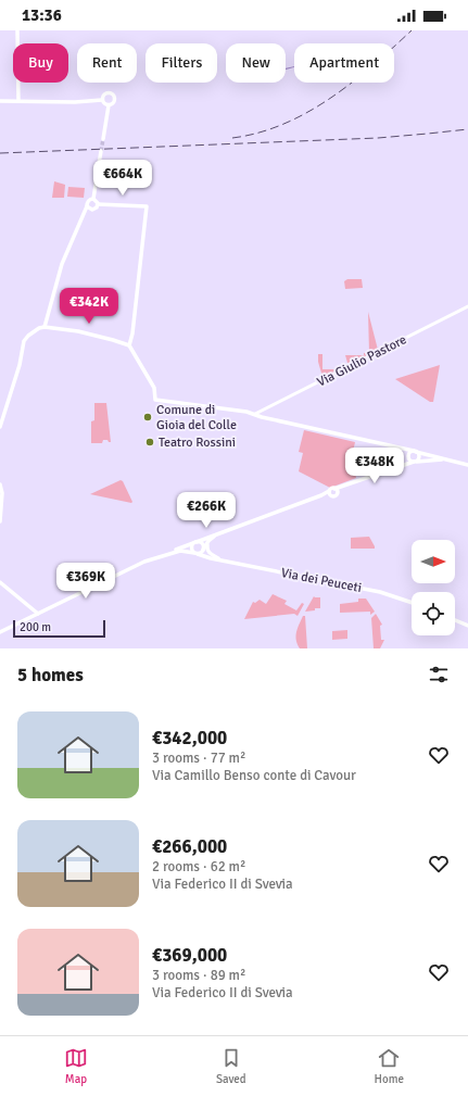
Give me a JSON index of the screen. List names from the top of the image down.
{
  "streets": {
    "main road": ["Via dei Peuceti"],
    "street": ["Via Giulio Pastore"]
  },
  "places": ["Comune di Gioia del Colle", "Teatro Rossini"],
  "scale_bar": "200 m",
  "north": "right",
  "page": {
    "status": "13:36",
    "chip": [
      "Buy",
      "Rent",
      "Filters",
      "New",
      "Apartment"
    ],
    "price": [
      "€664K",
      "€342K",
      "€348K",
      "€266K",
      "€369K"
    ],
    "scale": "200 m",
    "heading": "5 homes",
    "list": [
      {
        "name": "€342,000",
        "note": "3 rooms · 77 m² · Via Camillo Benso conte di Cavour"
      },
      {
        "name": "€266,000",
        "note": "2 rooms · 62 m² · Via Federico II di Svevia"
      },
      {
        "name": "€369,000",
        "note": "3 rooms · 89 m² · Via Federico II di Svevia"
      }
    ],
    "tabs": ["Map", "Saved", "Home"]
  }
}
